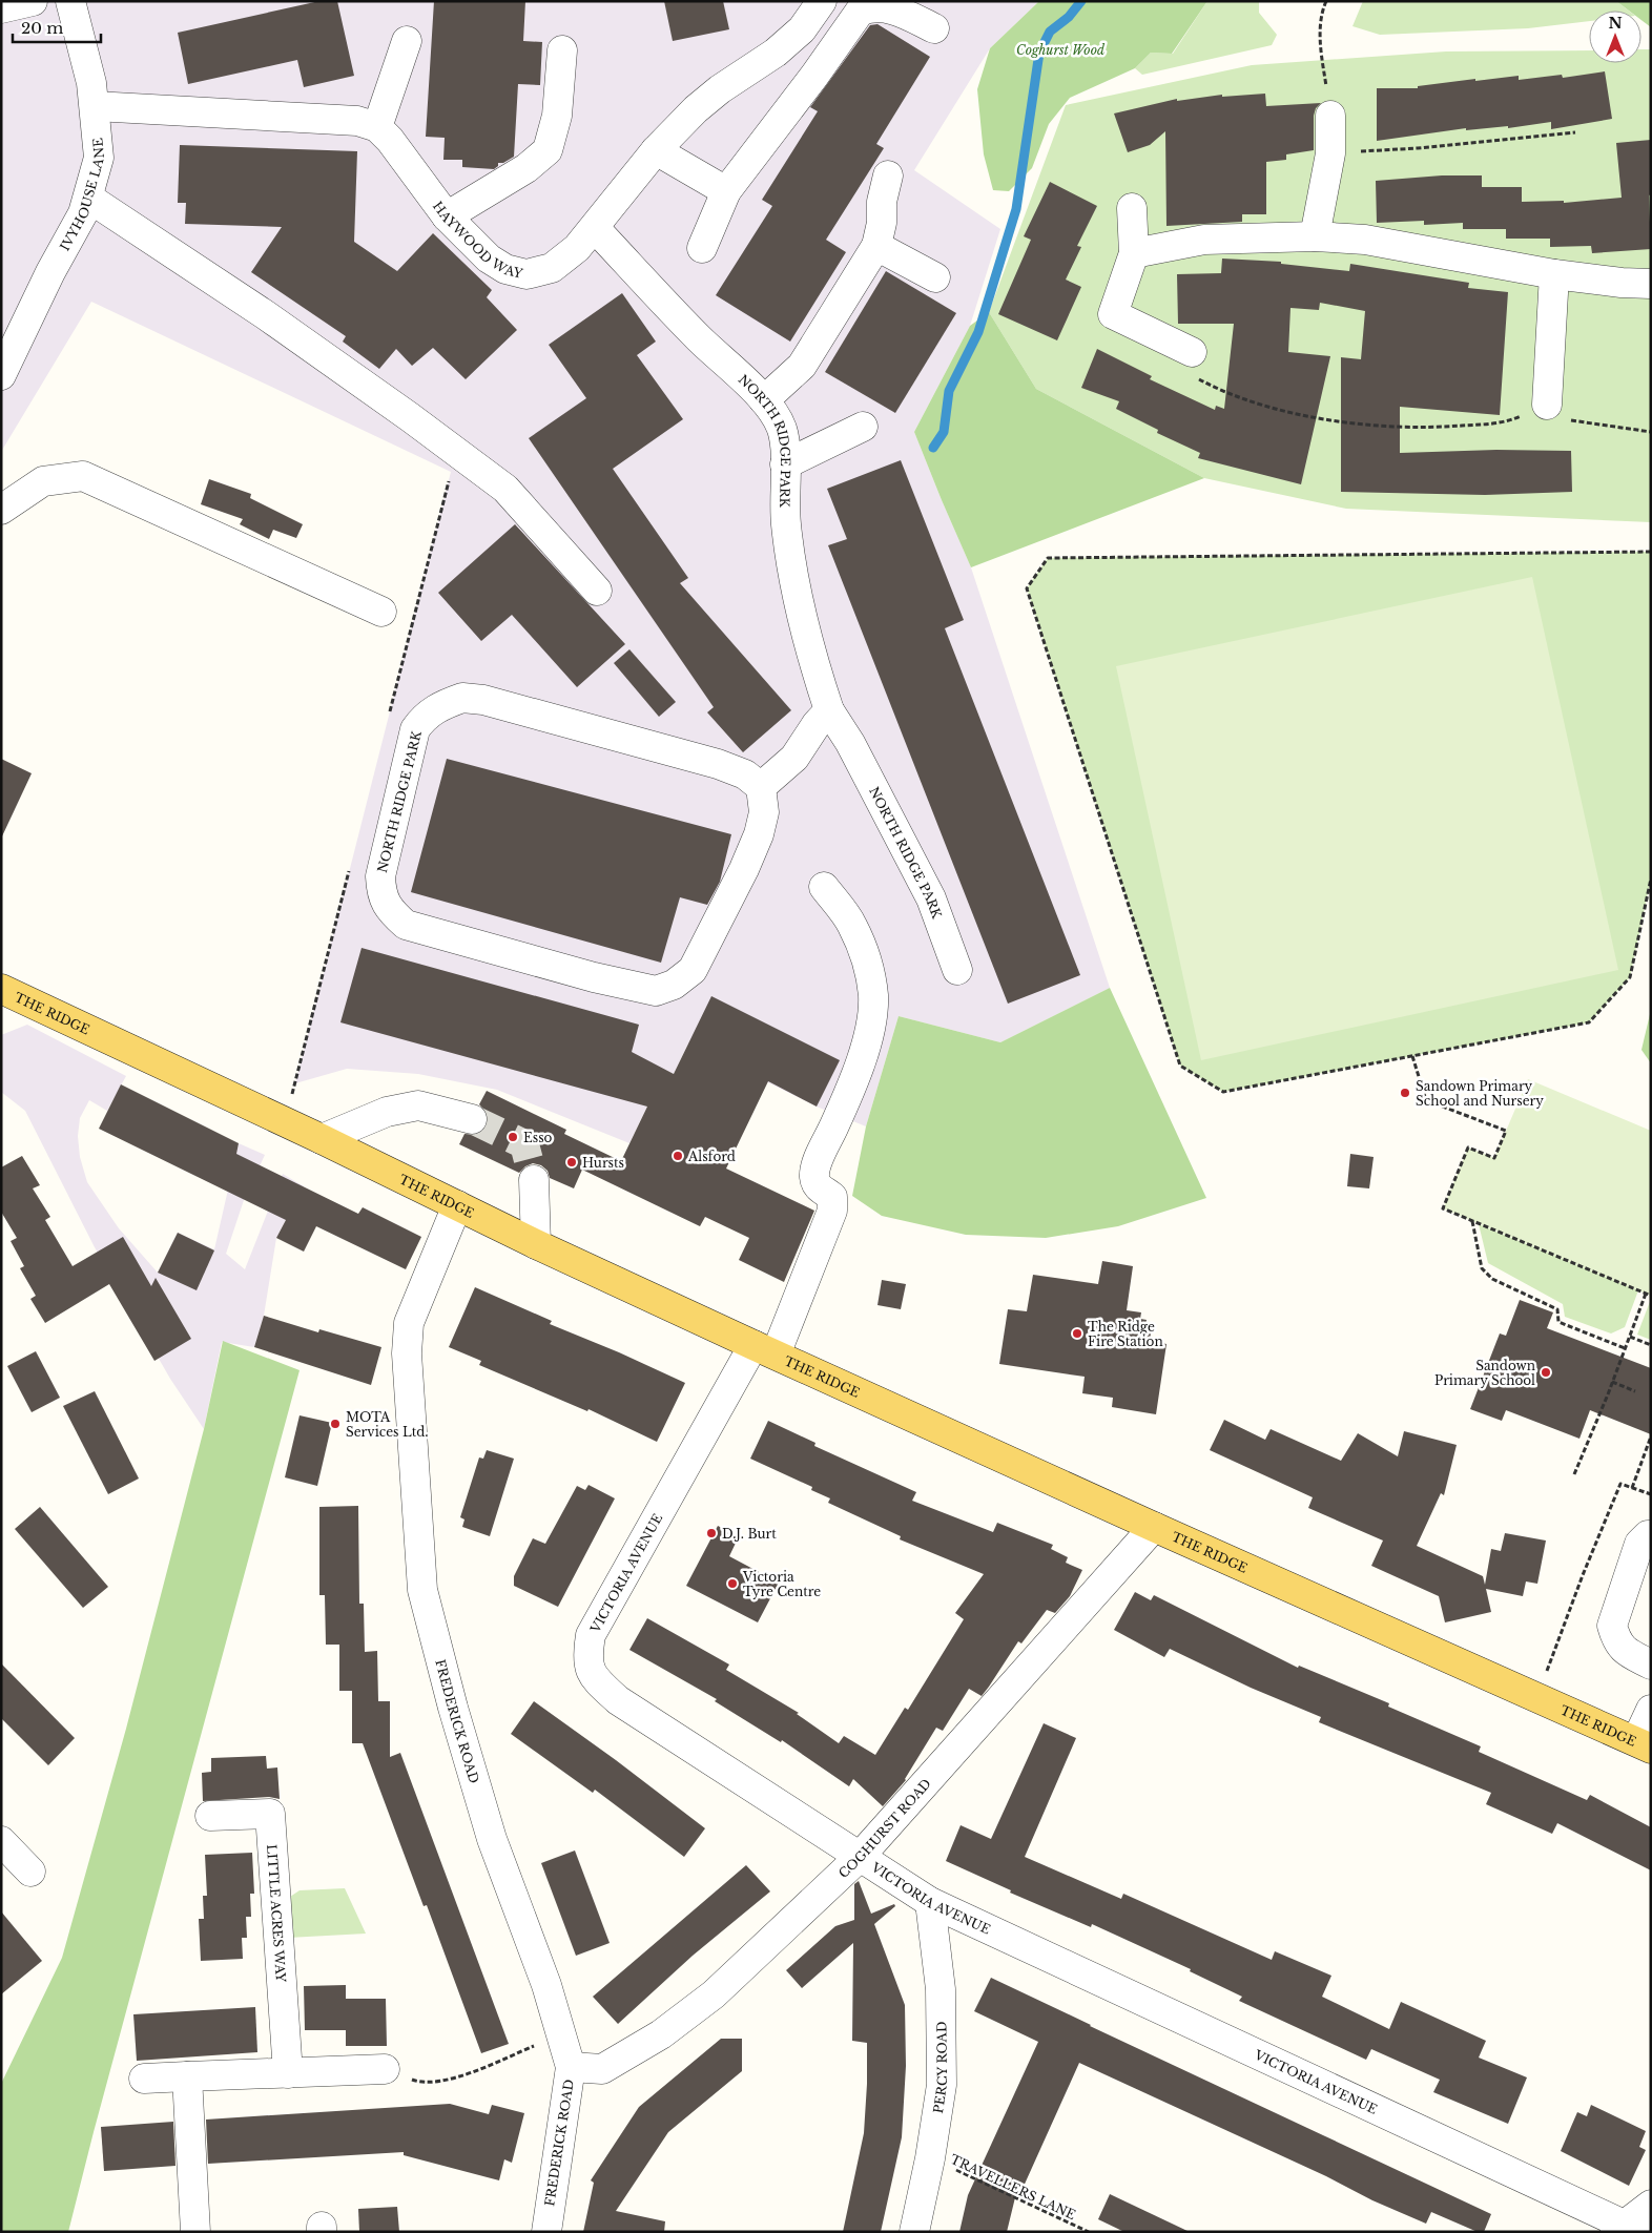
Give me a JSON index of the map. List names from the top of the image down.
{
  "streets": {
    "main road": ["THE RIDGE"],
    "street": [
      "IVYHOUSE LANE",
      "HAYWOOD WAY",
      "NORTH RIDGE PARK",
      "VICTORIA AVENUE",
      "FREDERICK ROAD",
      "COGHURST ROAD",
      "LITTLE ACRES WAY",
      "PERCY ROAD"
    ],
    "path": ["TRAVELLERS LANE"]
  },
  "crossings": [
    ["HAYWOOD WAY", "NORTH RIDGE PARK"],
    ["THE RIDGE", "VICTORIA AVENUE"],
    ["THE RIDGE", "FREDERICK ROAD"],
    ["THE RIDGE", "COGHURST ROAD"],
    ["VICTORIA AVENUE", "COGHURST ROAD"],
    ["VICTORIA AVENUE", "PERCY ROAD"],
    ["FREDERICK ROAD", "COGHURST ROAD"],
    ["PERCY ROAD", "TRAVELLERS LANE"]
  ],
  "parks": ["Coghurst Wood"],
  "places": [
    "Sandown Primary School and Nursery",
    "Esso",
    "Alsford",
    "Hursts",
    "The Ridge Fire Station",
    "Sandown Primary School",
    "MOTA Services Ltd.",
    "D.J. Burt",
    "Victoria Tyre Centre"
  ],
  "scale_bar": "20 m",
  "north": "top"
}
